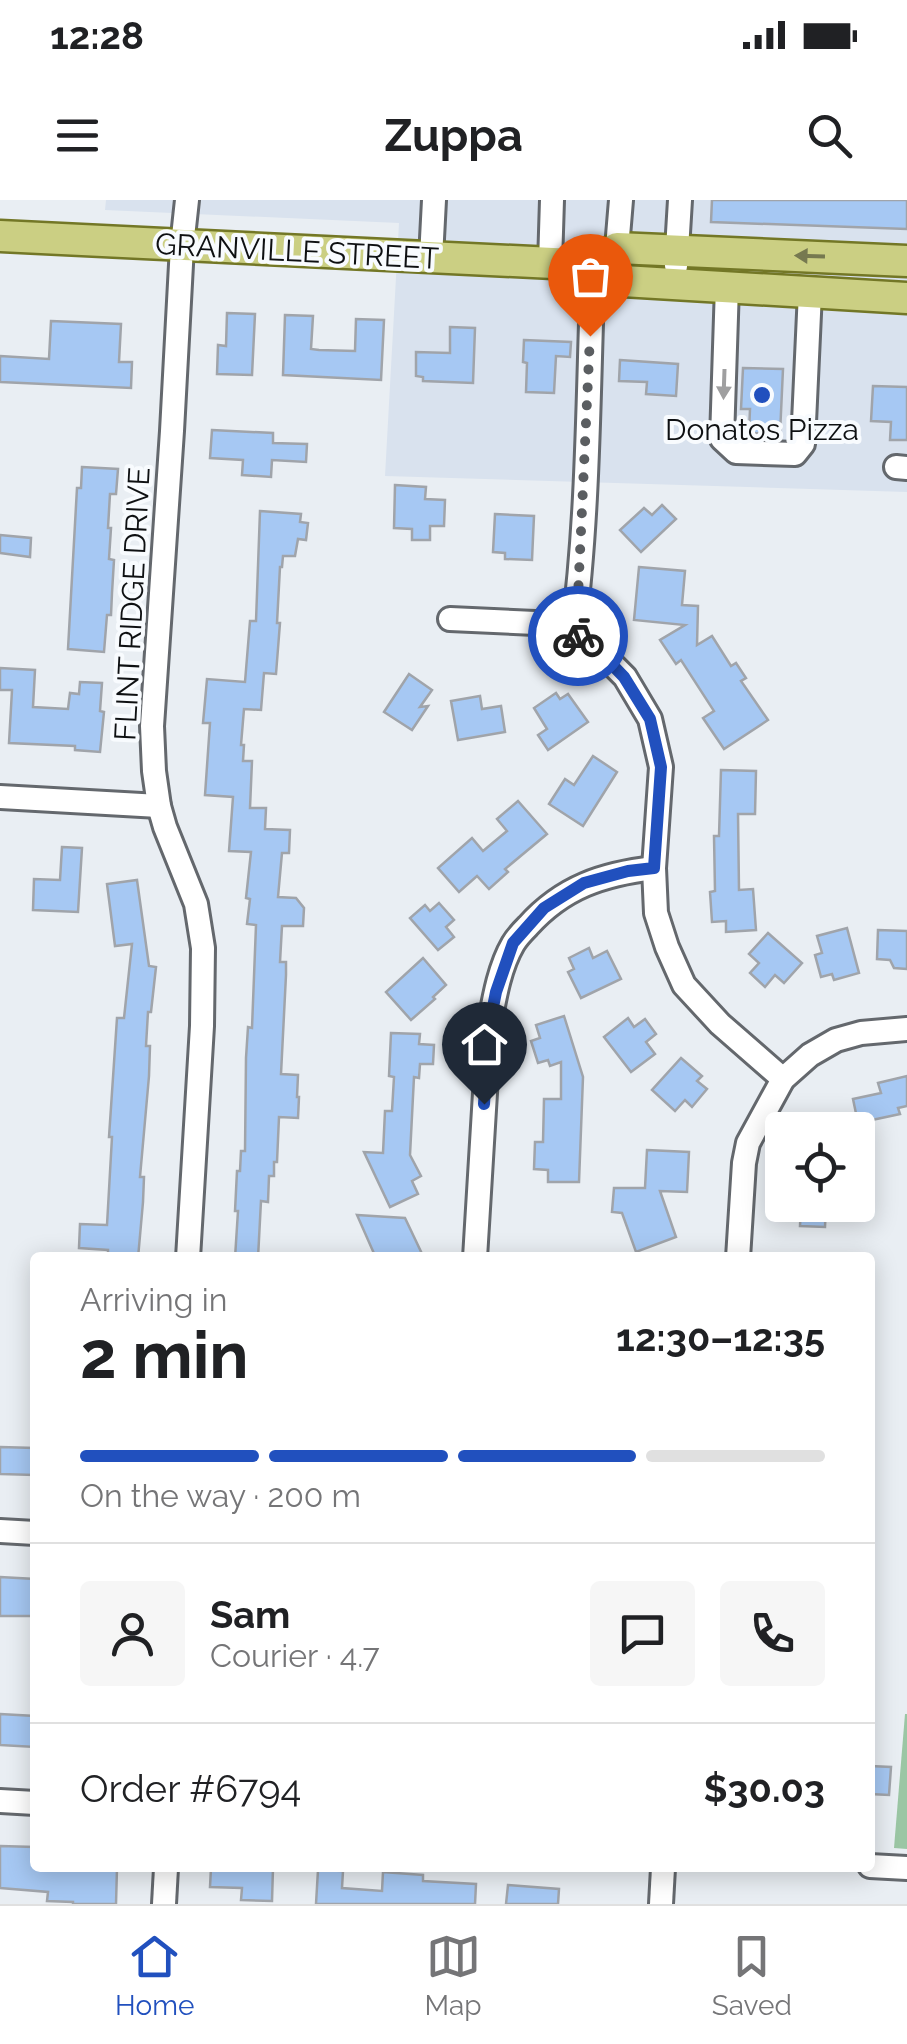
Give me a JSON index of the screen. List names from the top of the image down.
{
  "streets": {
    "main road": ["GRANVILLE STREET"],
    "street": ["FLINT RIDGE DRIVE"]
  },
  "crossings": [
    ["GRANVILLE STREET", "FLINT RIDGE DRIVE"]
  ],
  "places": ["Donatos Pizza"],
  "page": {
    "status": "12:28",
    "header": "Zuppa",
    "heading": ["2 min", "Arriving in", "12:30–12:35"],
    "panel": [
      "Sam",
      "Courier · 4.7",
      "Order #6794",
      "$30.03"
    ],
    "bar": "On the way · 200 m",
    "tabs": ["Home", "Map", "Saved"]
  }
}
